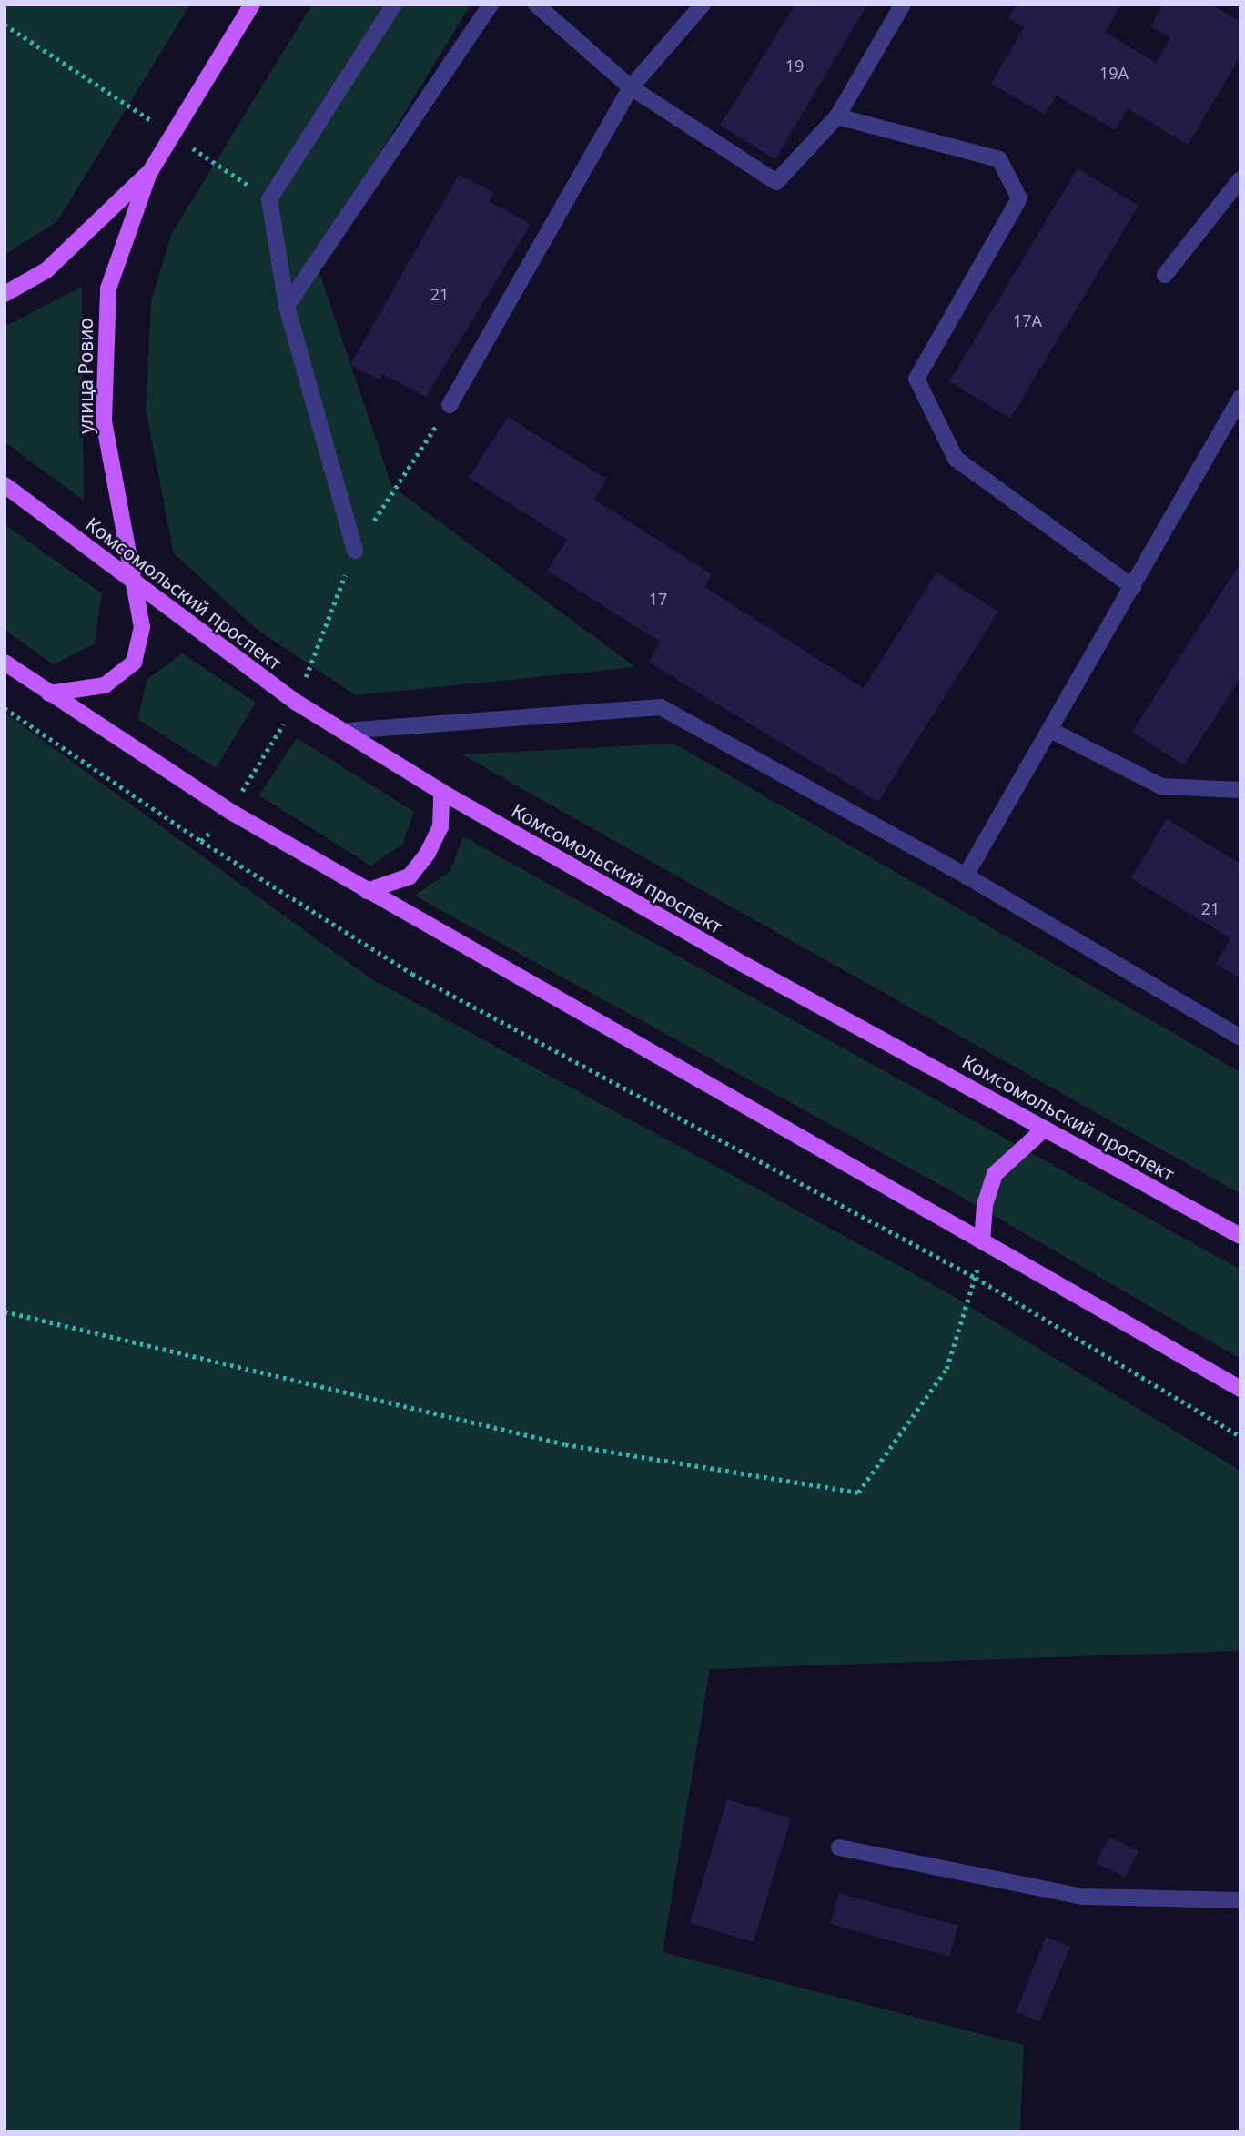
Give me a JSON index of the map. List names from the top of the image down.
{
  "streets": {
    "main road": ["улица Ровио", "Комсомольский проспект"]
  },
  "crossings": [
    ["улица Ровио", "Комсомольский проспект"]
  ],
  "house_numbers": [
    "19",
    "19А",
    "21",
    "17А",
    "17",
    "21"
  ]
}
